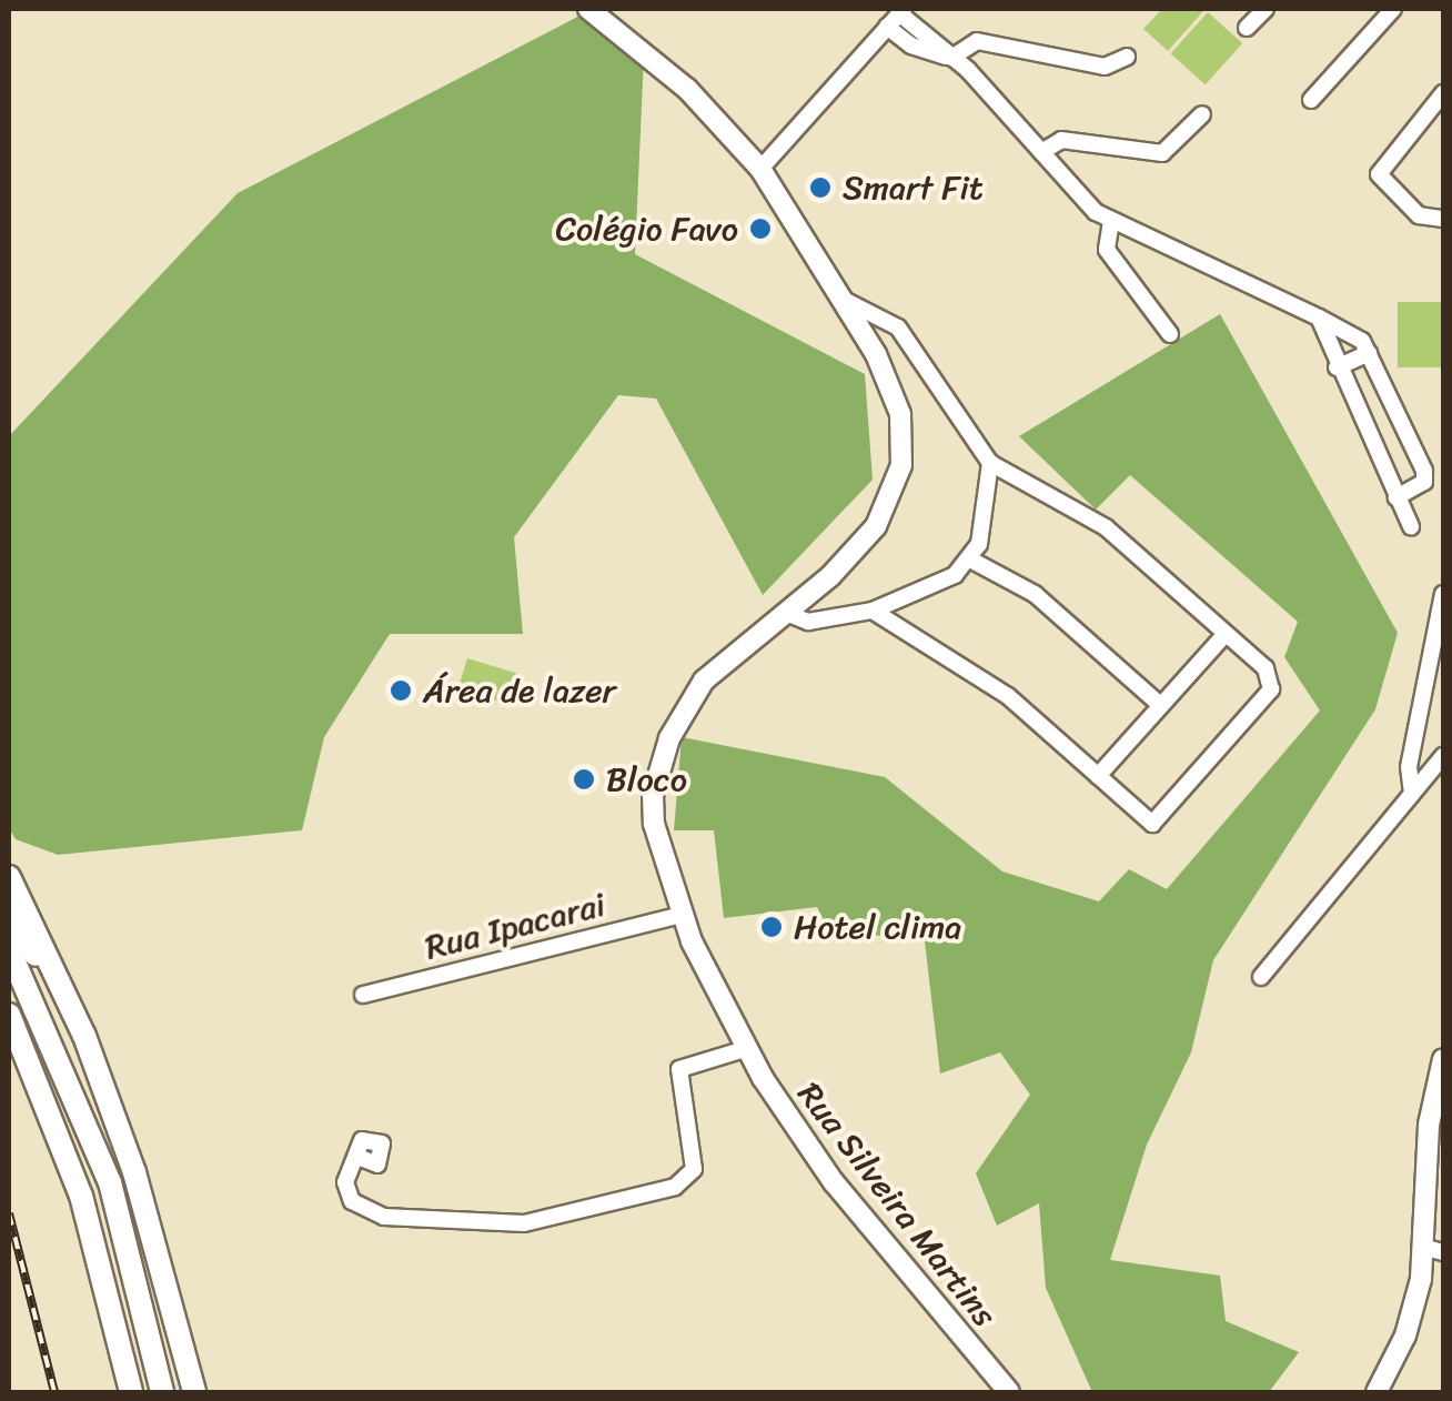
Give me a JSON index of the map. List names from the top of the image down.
{
  "streets": {
    "main road": ["Rua Silveira Martins"],
    "street": ["Rua Ipacarai"]
  },
  "crossings": [
    ["Rua Ipacarai", "Rua Silveira Martins"]
  ],
  "places": [
    "Smart Fit",
    "Colégio Favo",
    "Área de lazer",
    "Bloco",
    "Hotel clima"
  ]
}
